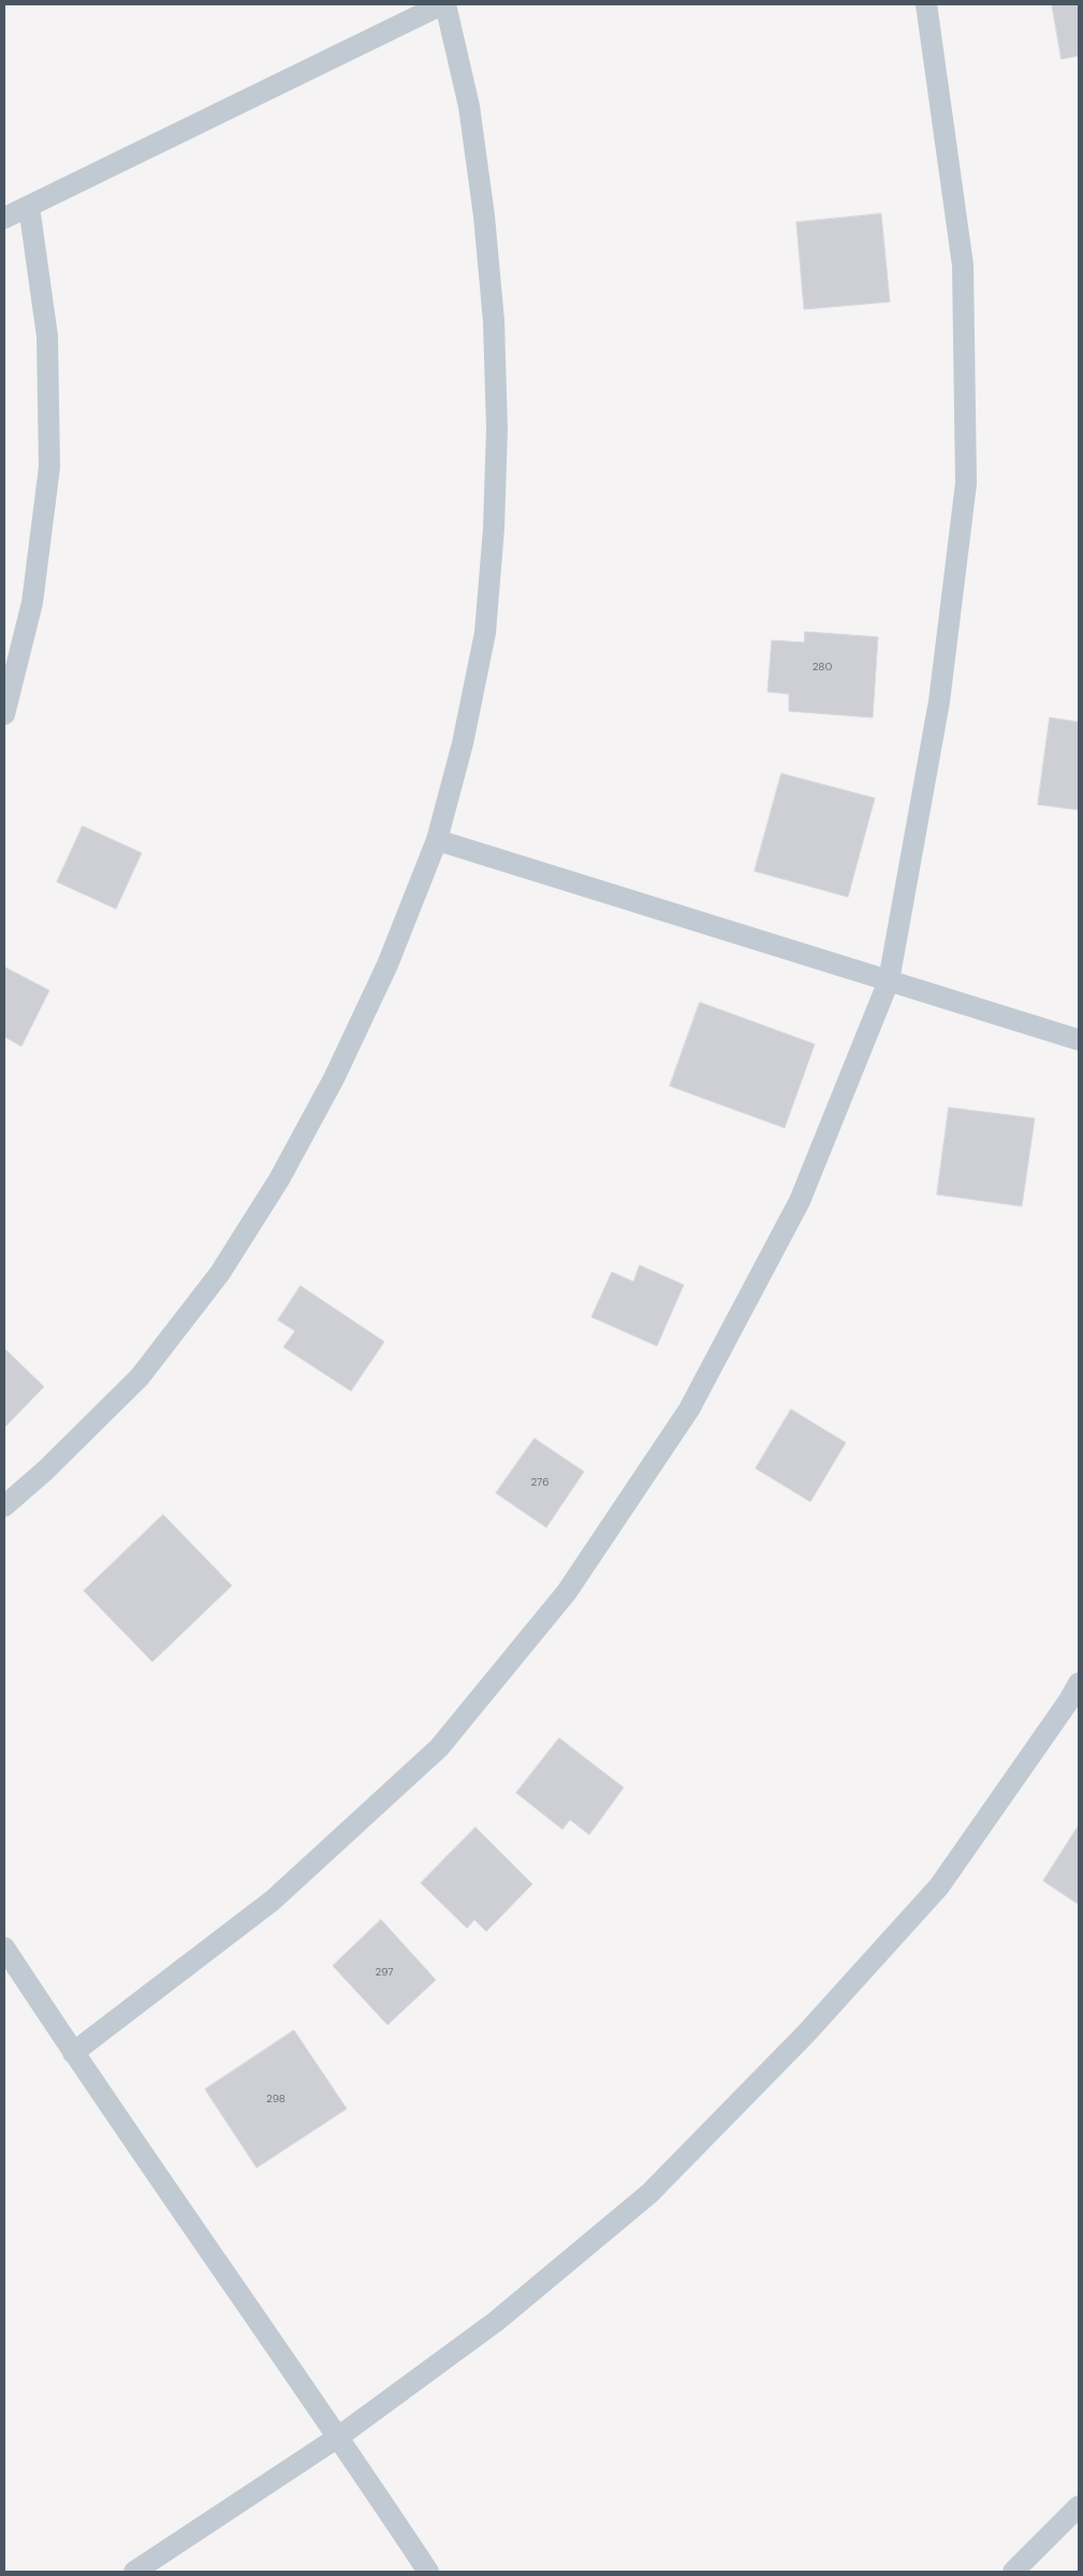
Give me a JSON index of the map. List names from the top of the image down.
{
  "house_numbers": [
    "280",
    "276",
    "297",
    "298"
  ]
}
